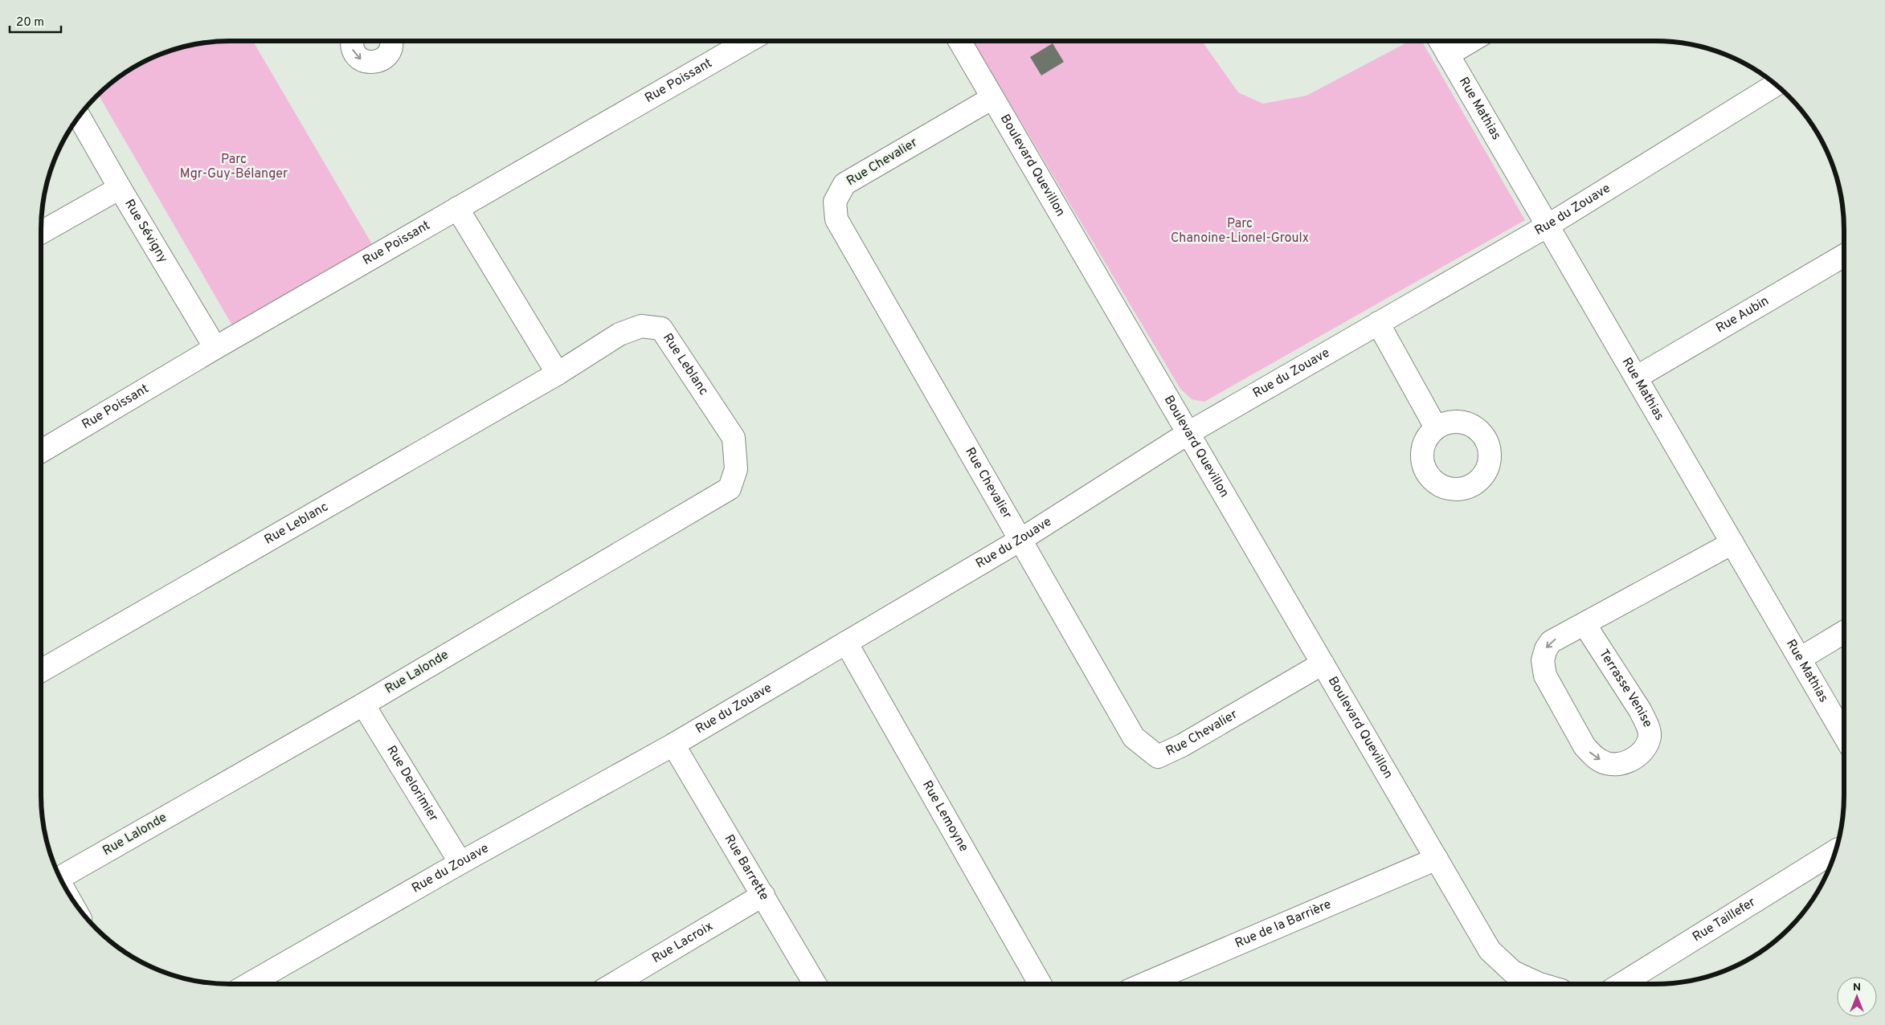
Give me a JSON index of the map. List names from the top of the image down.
{
  "streets": {
    "street": [
      "Rue Poissant",
      "Rue Mathias",
      "Rue Chevalier",
      "Boulevard Quevillon",
      "Rue du Zouave",
      "Rue Sévigny",
      "Rue Aubin",
      "Rue Leblanc",
      "Rue Lalonde",
      "Terrasse Venise",
      "Rue Delorimier",
      "Rue Lemoyne",
      "Rue Barrette",
      "Rue Taillefer",
      "Rue de la Barrière",
      "Rue Lacroix"
    ]
  },
  "crossings": [
    ["Rue Poissant", "Rue Sévigny"],
    ["Rue Mathias", "Rue du Zouave"],
    ["Rue Mathias", "Rue Aubin"],
    ["Rue Mathias", "Terrasse Venise"],
    ["Rue Chevalier", "Boulevard Quevillon"],
    ["Rue Chevalier", "Rue du Zouave"],
    ["Boulevard Quevillon", "Rue du Zouave"],
    ["Boulevard Quevillon", "Rue de la Barrière"],
    ["Rue du Zouave", "Rue Delorimier"],
    ["Rue du Zouave", "Rue Lemoyne"],
    ["Rue du Zouave", "Rue Barrette"],
    ["Rue Leblanc", "Rue Lalonde"],
    ["Rue Lalonde", "Rue Delorimier"],
    ["Rue Barrette", "Rue Lacroix"]
  ],
  "parks": ["Parc Mgr-Guy-Bélanger", "Parc Chanoine-Lionel-Groulx"],
  "scale_bar": "20 m",
  "north": "top"
}
